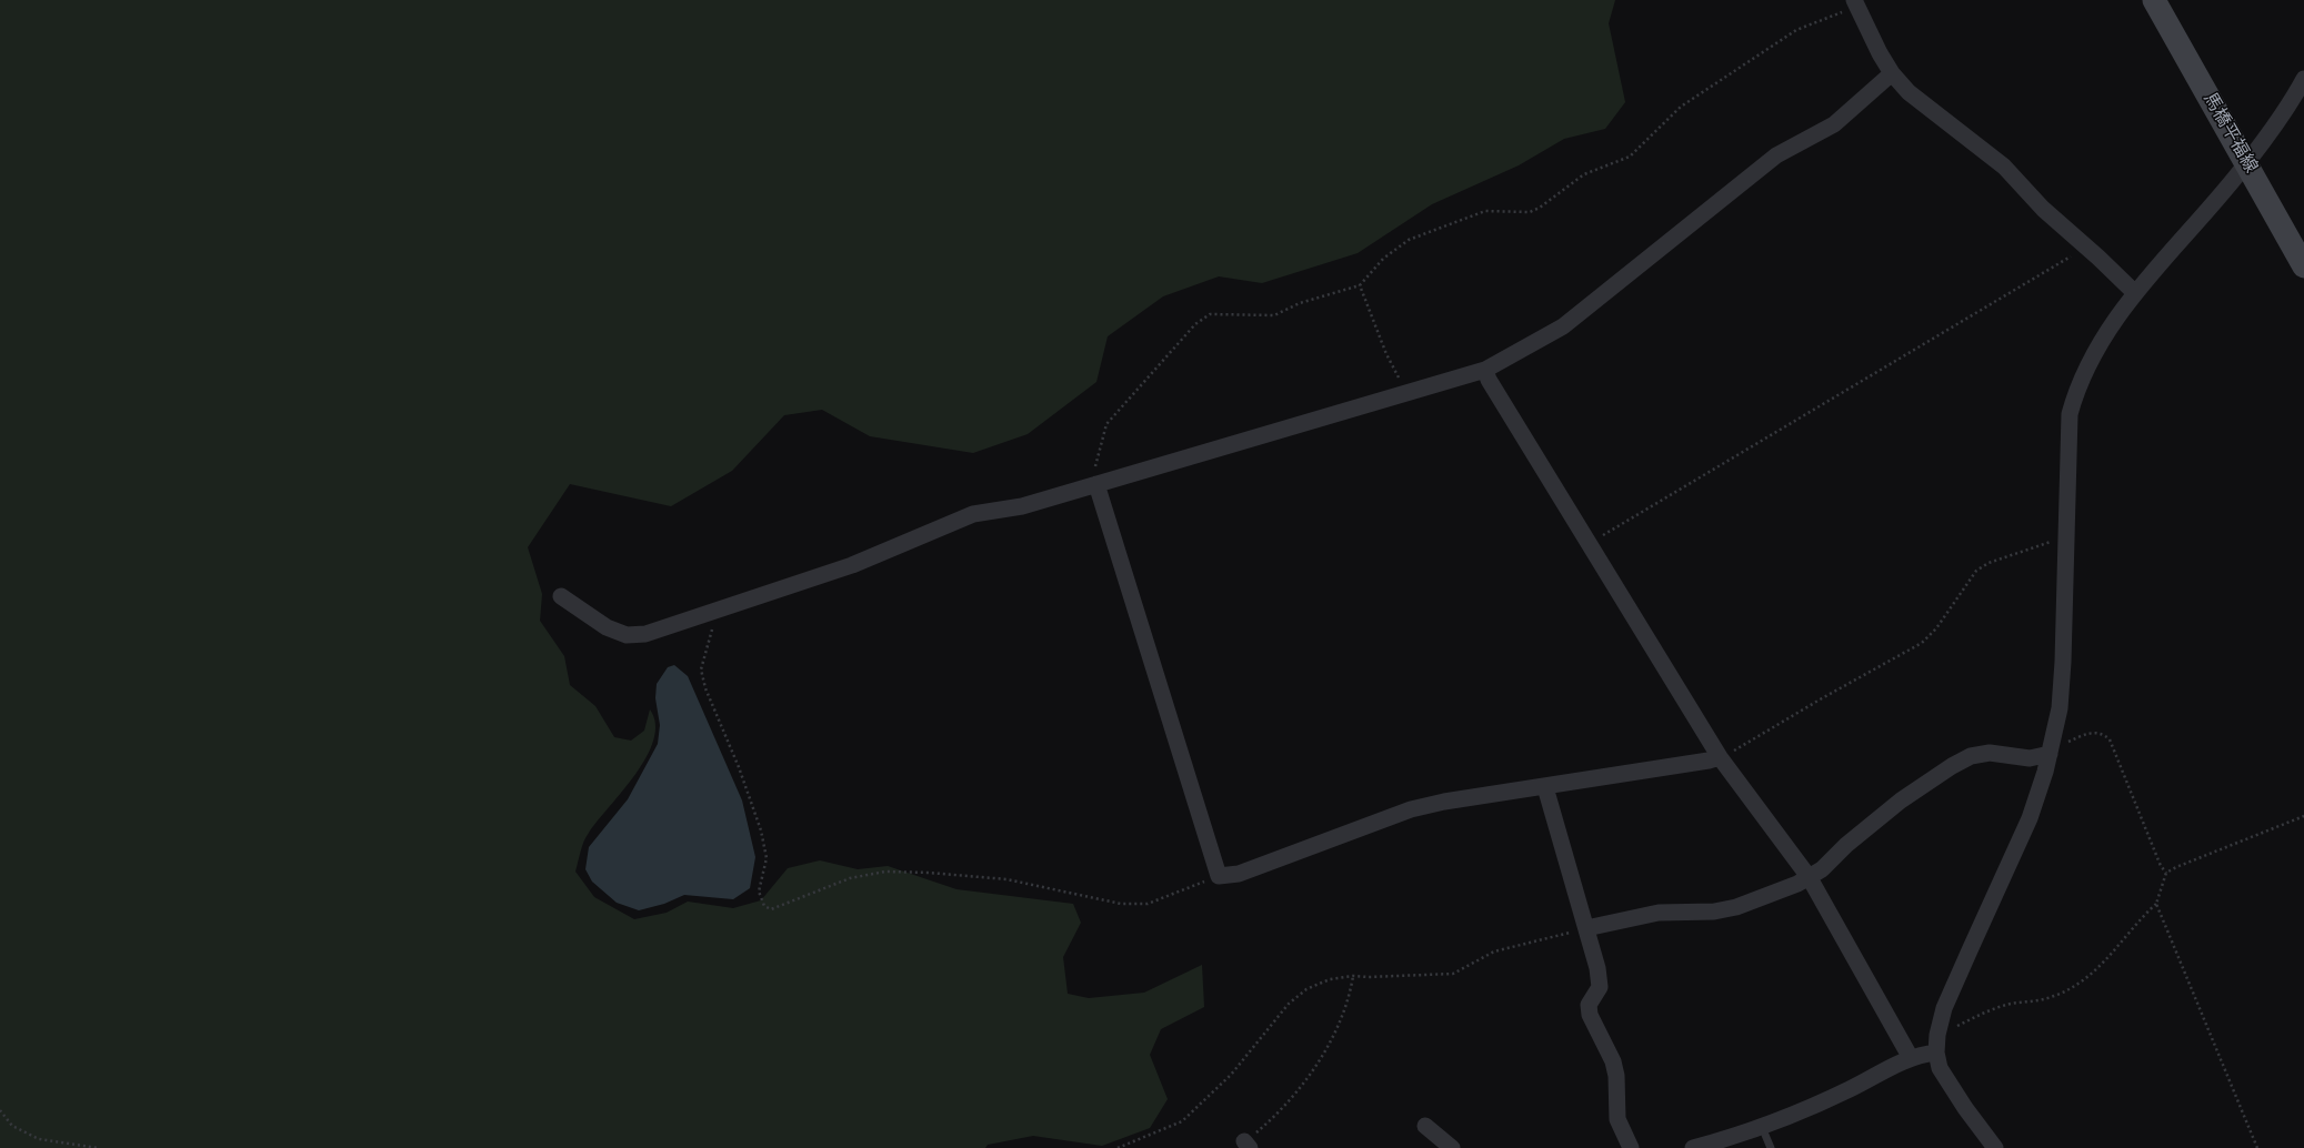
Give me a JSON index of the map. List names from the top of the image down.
{
  "streets": {
    "main road": ["馬橋平福線"]
  }
}
